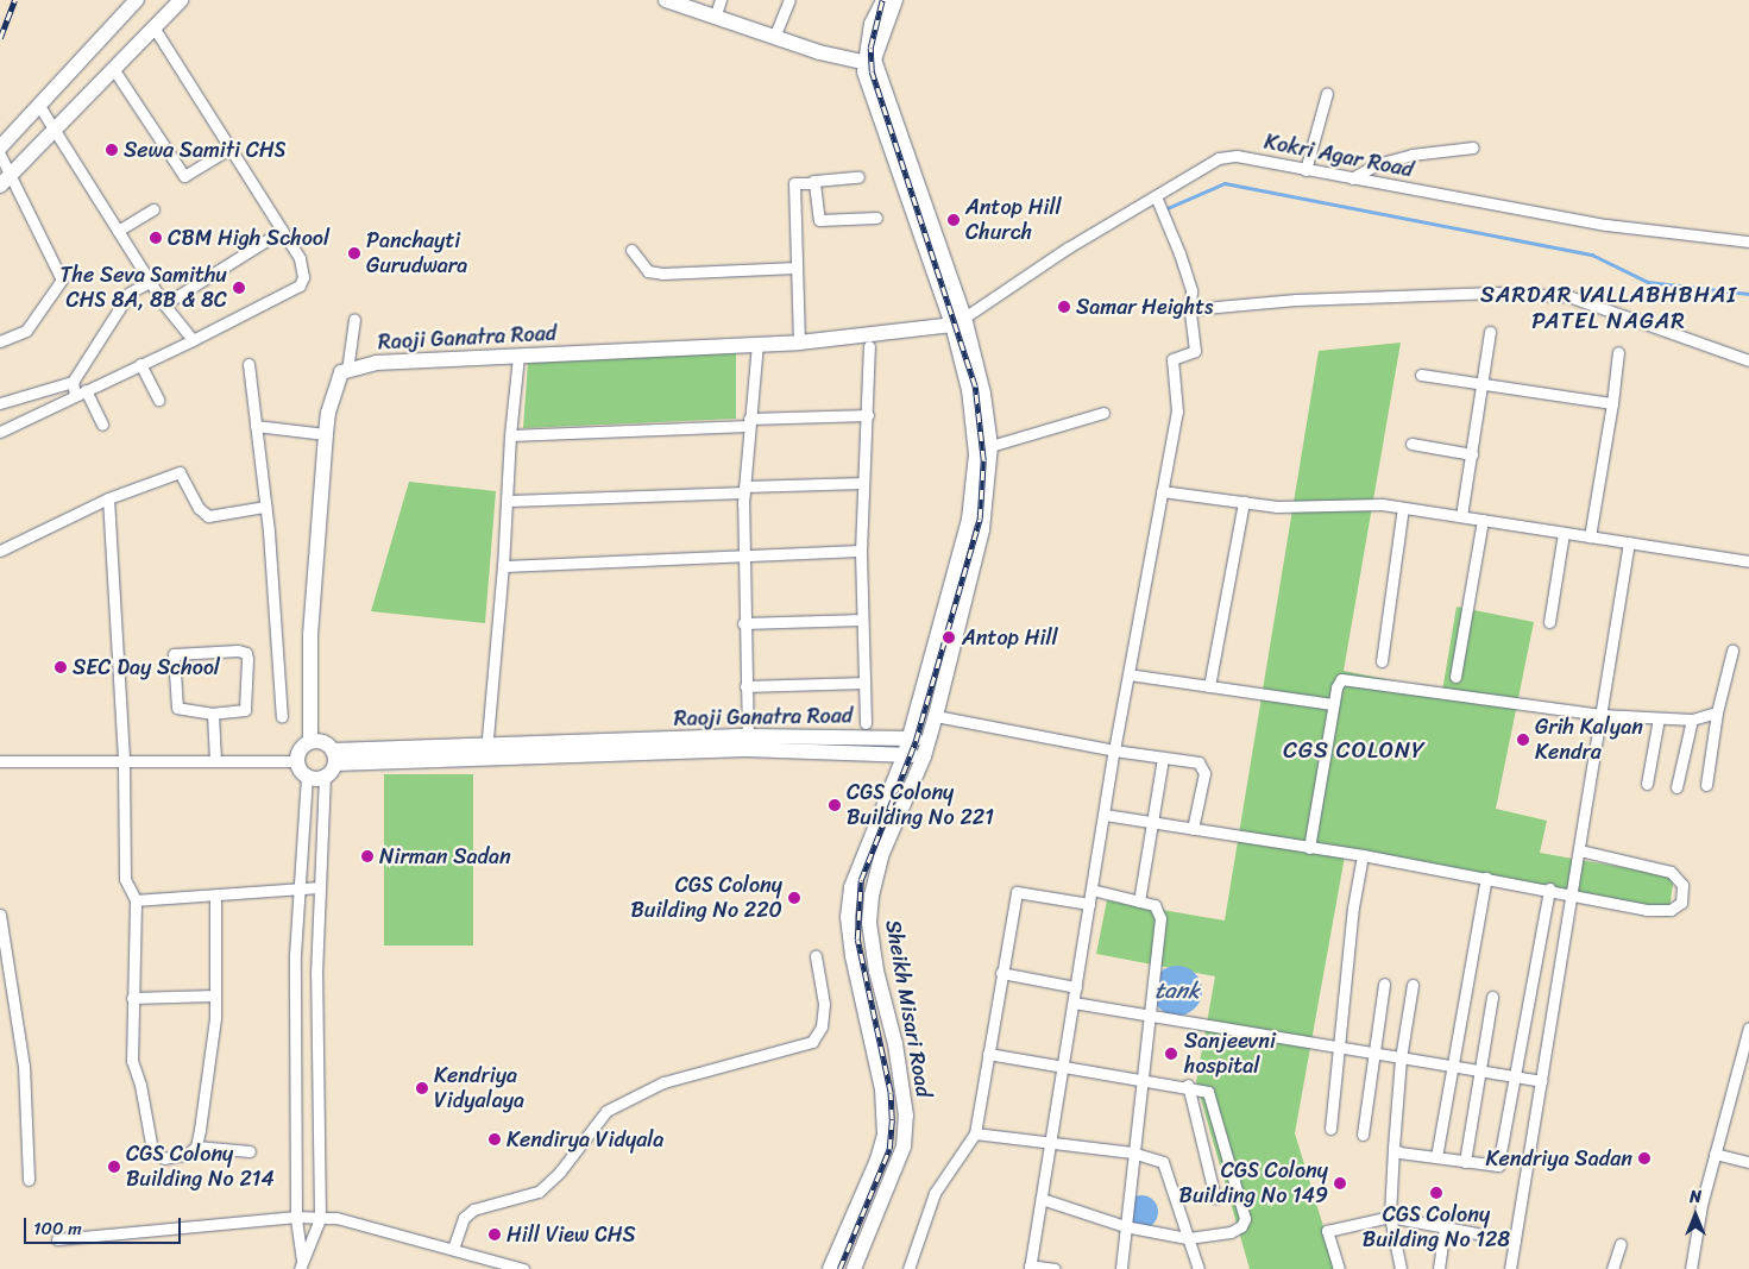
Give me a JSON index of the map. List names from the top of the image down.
{
  "streets": {
    "street": ["Kokri Agar Road", "Raoji Ganatra Road", "Sheikh Misari Road"]
  },
  "crossings": [
    ["Kokri Agar Road", "Raoji Ganatra Road"],
    ["Kokri Agar Road", "Sheikh Misari Road"],
    ["Raoji Ganatra Road", "Sheikh Misari Road"]
  ],
  "districts": ["SARDAR VALLABHBHAI PATEL NAGAR", "CGS COLONY"],
  "water": ["tank"],
  "places": [
    "Sewa Samiti CHS",
    "Antop Hill Church",
    "CBM High School",
    "Panchayti Gurudwara",
    "The Seva Samithu CHS 8A, 8B & 8C",
    "Samar Heights",
    "Antop Hill",
    "SEC Day School",
    "Grih Kalyan Kendra",
    "CGS Colony Building No 221",
    "Nirman Sadan",
    "CGS Colony Building No 220",
    "Sanjeevni hospital",
    "Kendriya Vidyalaya",
    "Kendirya Vidyala",
    "Kendriya Sadan",
    "CGS Colony Building No 214",
    "CGS Colony Building No 149",
    "CGS Colony Building No 128",
    "Hill View CHS"
  ],
  "scale_bar": "100 m",
  "north": "top"
}
